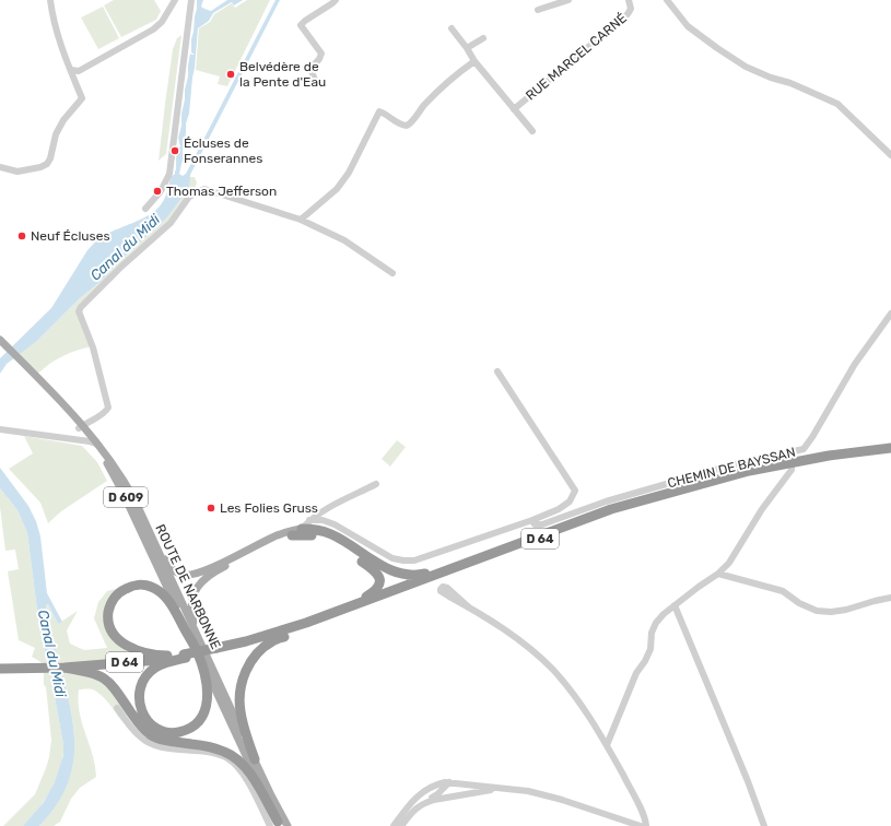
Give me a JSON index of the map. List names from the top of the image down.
{
  "streets": {
    "highway": ["D 64"],
    "main road": ["D 609", "ROUTE DE NARBONNE"],
    "street": ["RUE MARCEL CARNÉ", "CHEMIN DE BAYSSAN"]
  },
  "water": ["Canal du Midi"],
  "places": [
    "Belvédère de la Pente d'Eau",
    "Écluses de Fonserannes",
    "Thomas Jefferson",
    "Neuf Écluses",
    "Les Folies Gruss"
  ]
}
